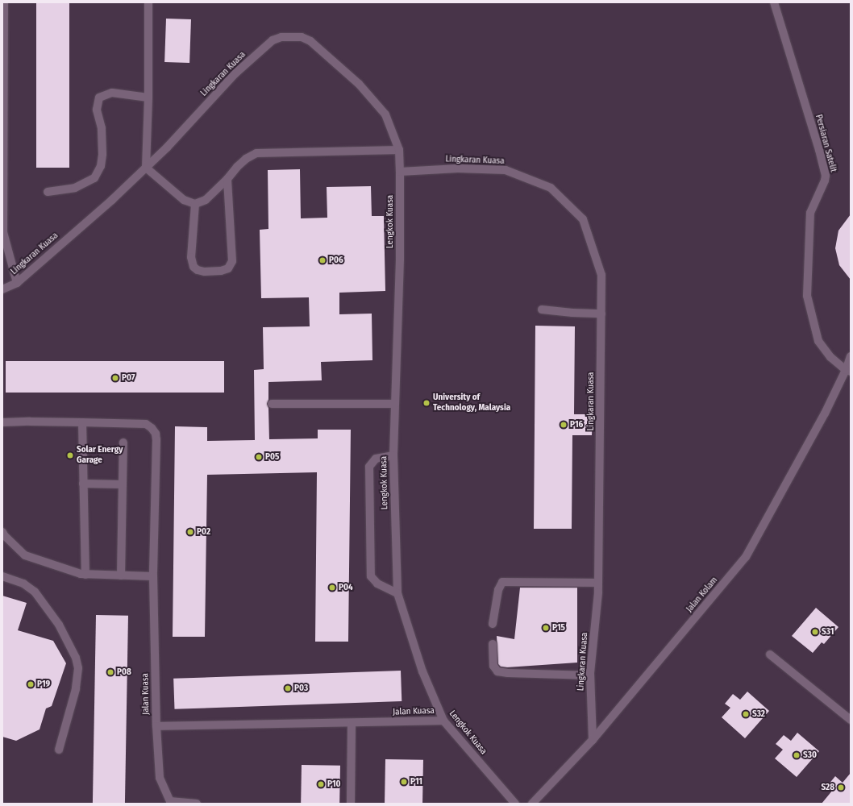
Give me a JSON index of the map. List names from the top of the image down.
{
  "streets": {
    "street": [
      "Lingkaran Kuasa",
      "Persiaran Satelit",
      "Lengkok Kuasa",
      "Jalan Kolam",
      "Jalan Kuasa"
    ]
  },
  "crossings": [
    ["Lingkaran Kuasa", "Lengkok Kuasa"],
    ["Lingkaran Kuasa", "Jalan Kolam"],
    ["Persiaran Satelit", "Jalan Kolam"],
    ["Lengkok Kuasa", "Jalan Kuasa"]
  ],
  "places": [
    "P06",
    "P07",
    "University of Technology, Malaysia",
    "P16",
    "Solar Energy Garage",
    "P05",
    "P02",
    "P04",
    "P15",
    "S31",
    "P08",
    "P19",
    "P03",
    "S32",
    "S30",
    "P11",
    "P10",
    "S28"
  ]
}
